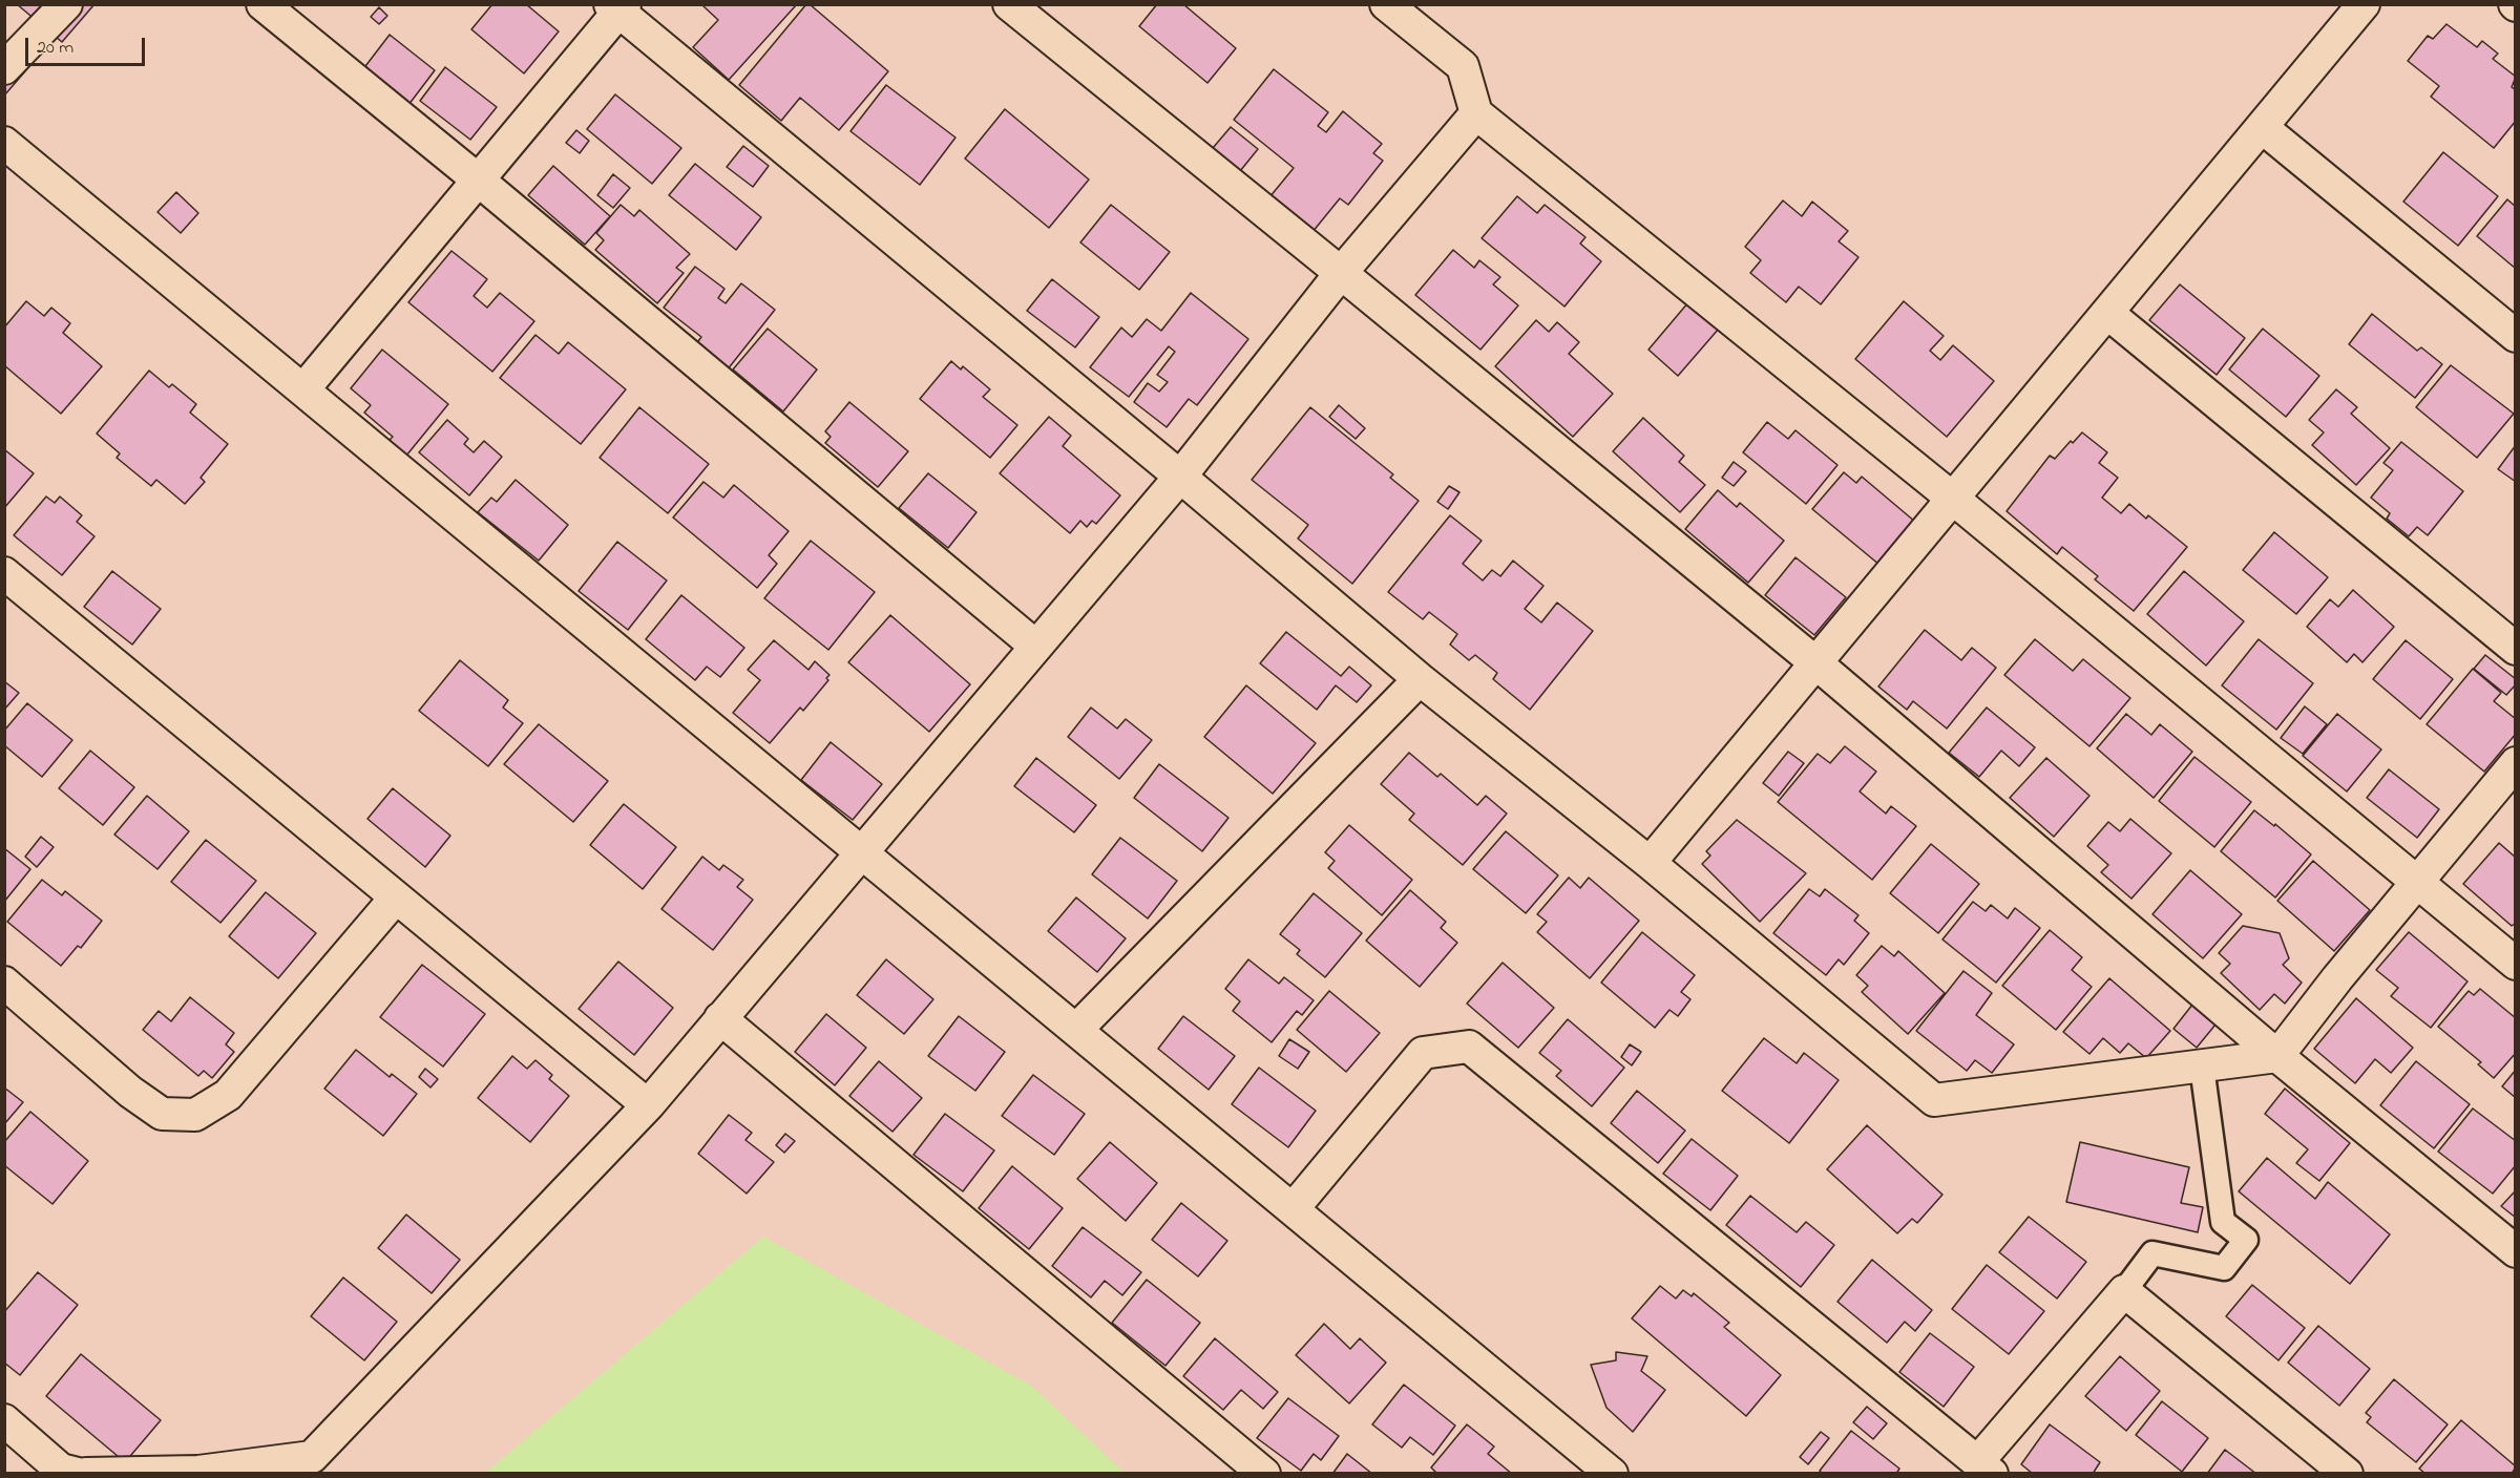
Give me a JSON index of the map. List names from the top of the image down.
{
  "scale_bar": "20 m"
}
